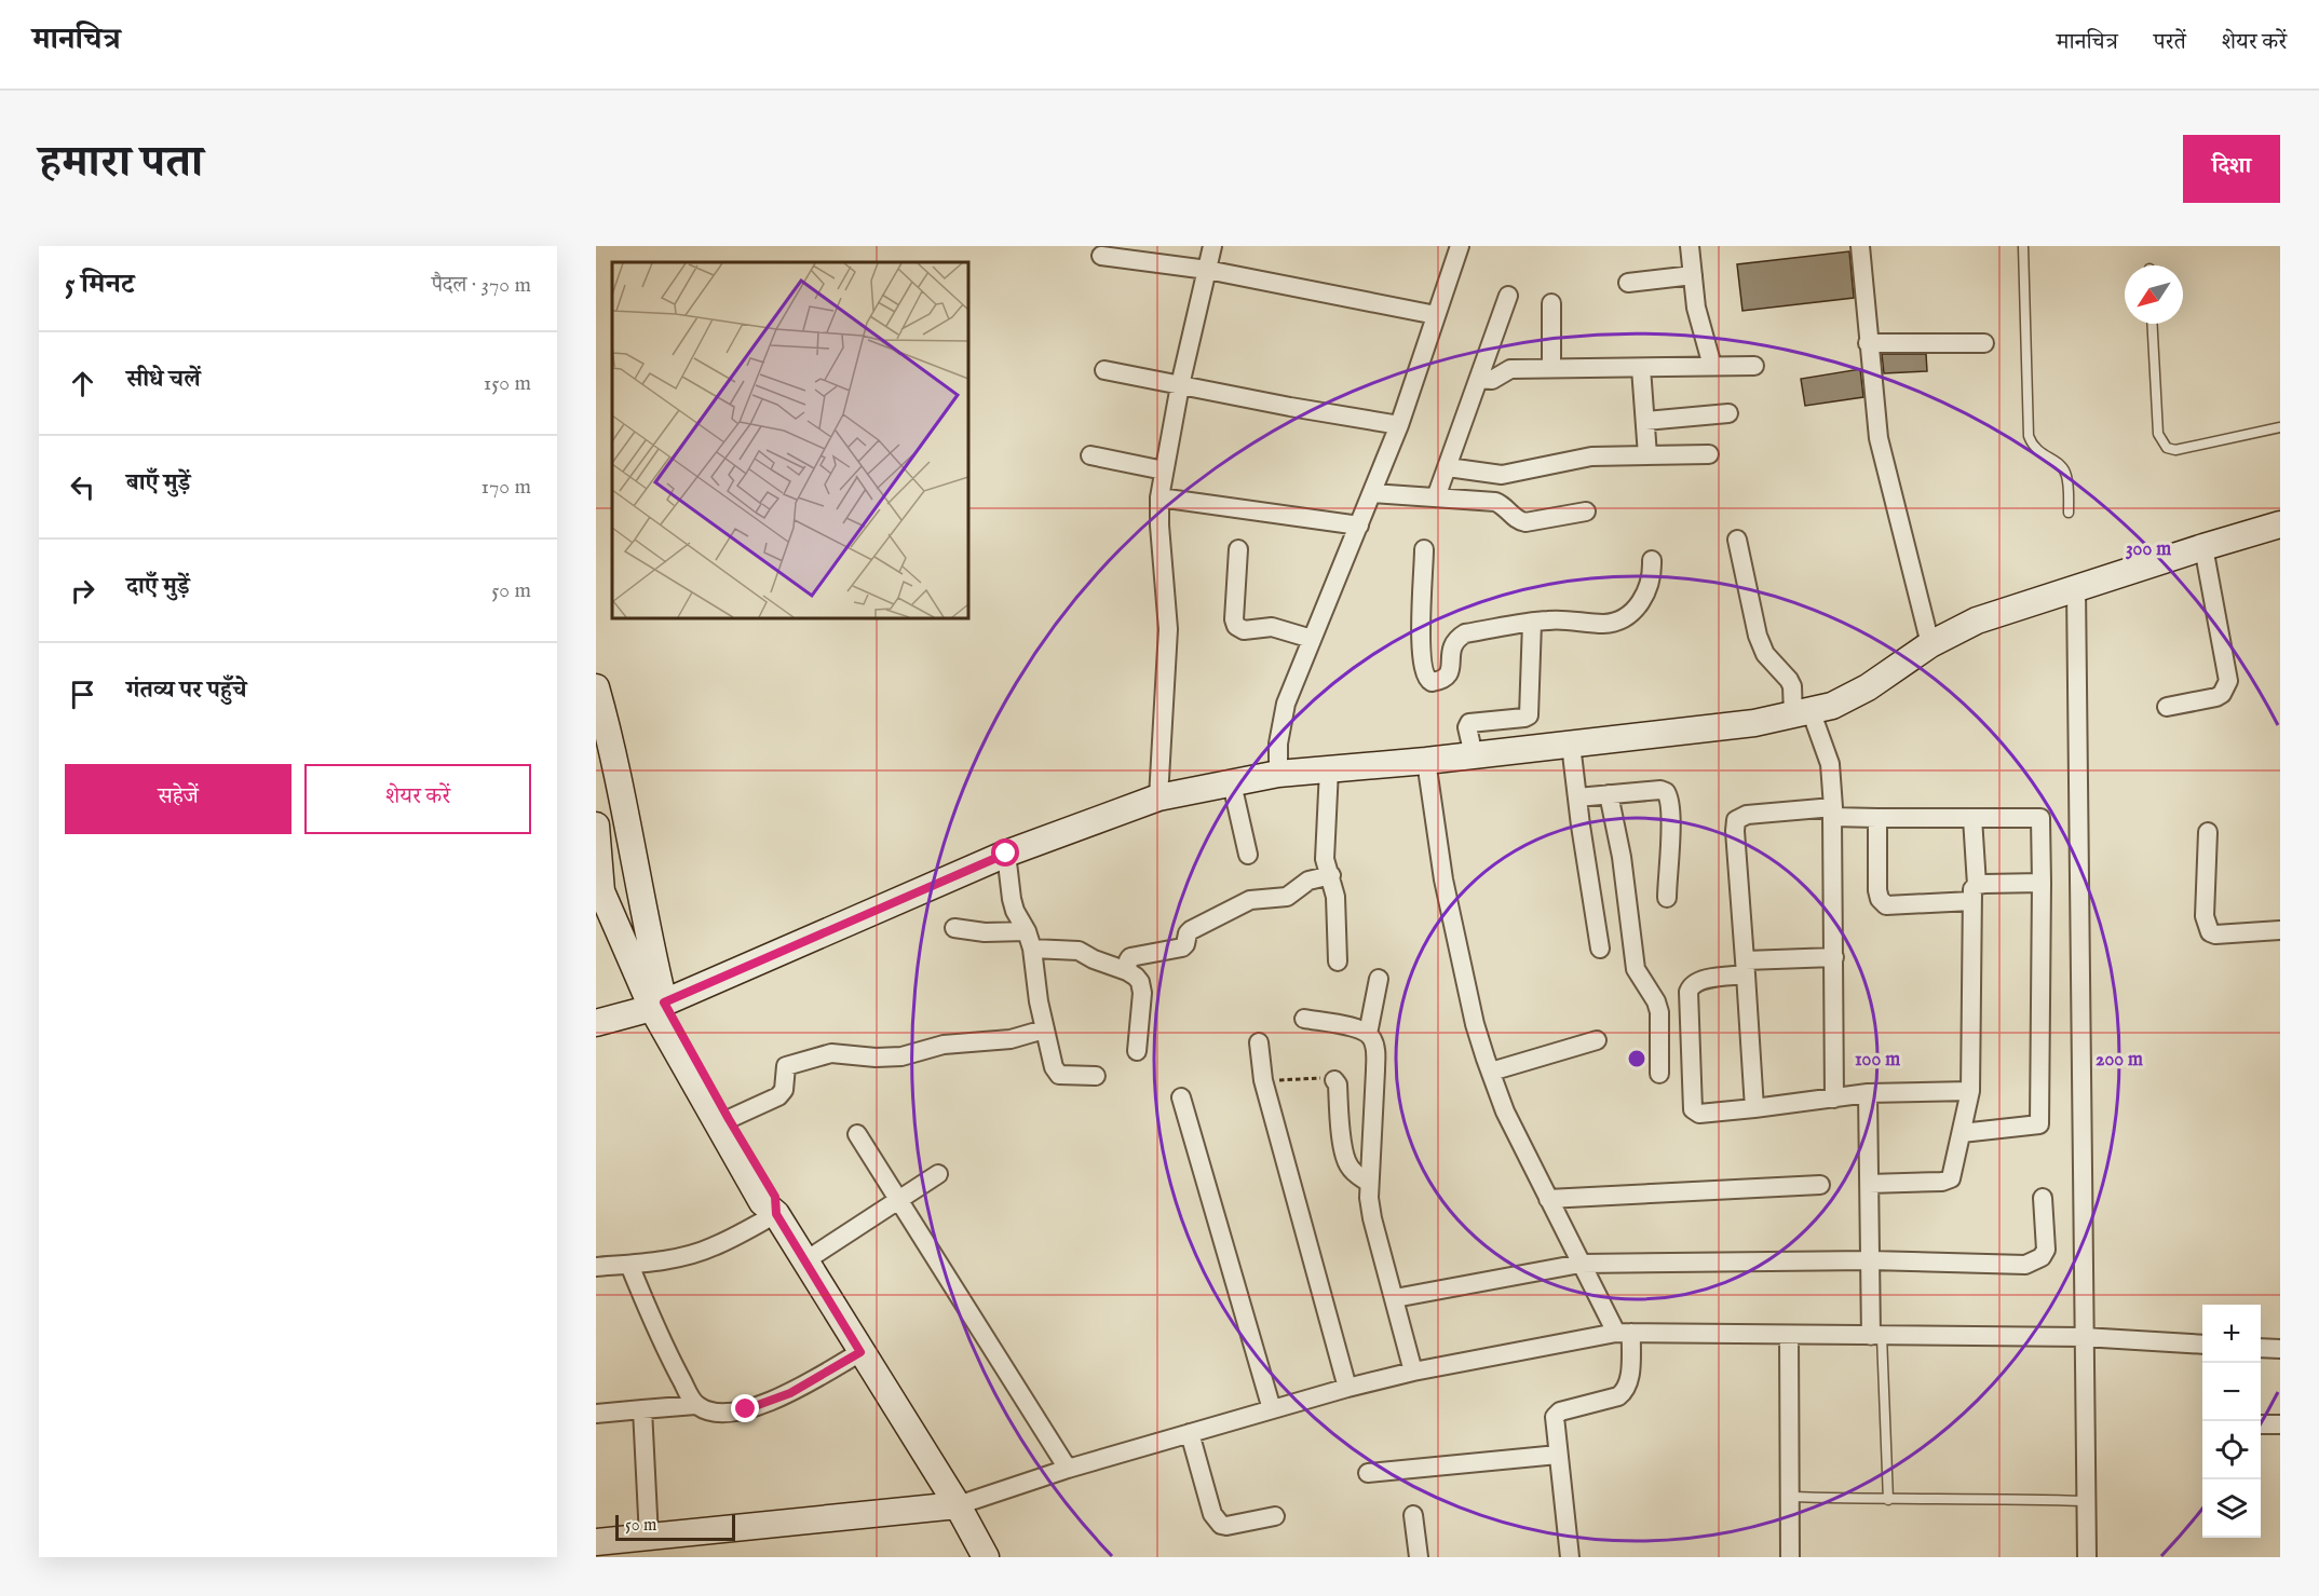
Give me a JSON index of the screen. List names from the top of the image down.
{
  "scale_bar": "50 m",
  "north": "bottom left",
  "page": {
    "header": "मानचित्र",
    "nav": ["मानचित्र", "परतें", "शेयर करें"],
    "title": "हमारा पता",
    "buttons": [
      "दिशा",
      ["सहेजें", "शेयर करें"]
    ],
    "heading": ["5 मिनट", "पैदल · 370 m"],
    "list": [
      ["सीधे चलें", "150 m"],
      ["बाएँ मुड़ें", "170 m"],
      ["दाएँ मुड़ें", "50 m"],
      "गंतव्य पर पहुँचे"
    ],
    "map_buttons": ["+", "−"],
    "scale": "50 m"
  },
  "rings": ["300 m", "100 m", "200 m"]
}
